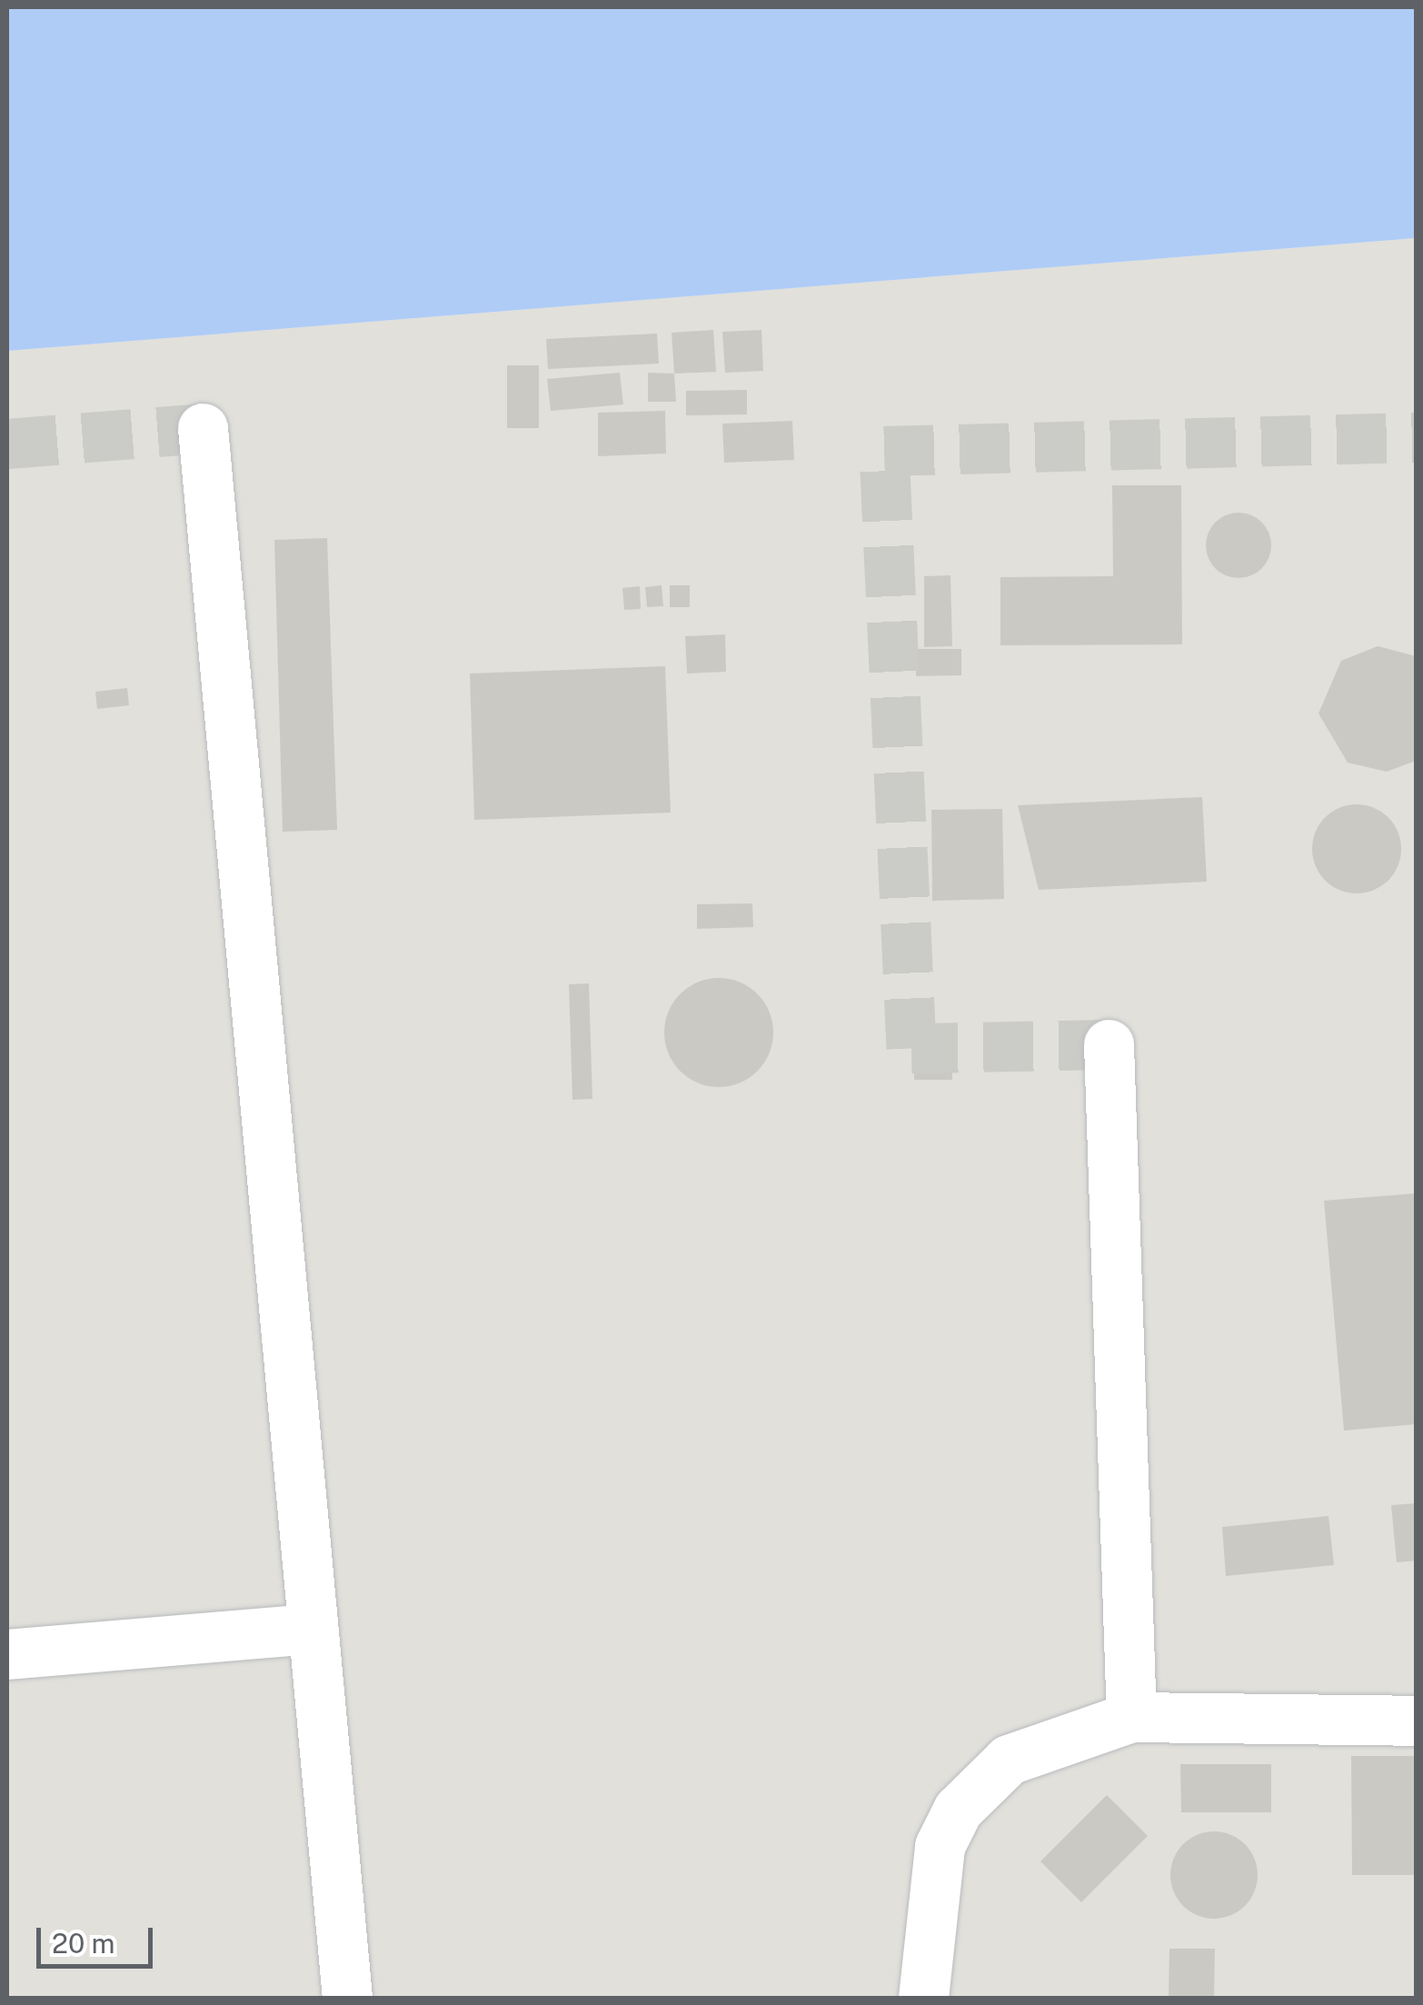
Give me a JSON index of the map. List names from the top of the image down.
{
  "scale_bar": "20 m"
}
